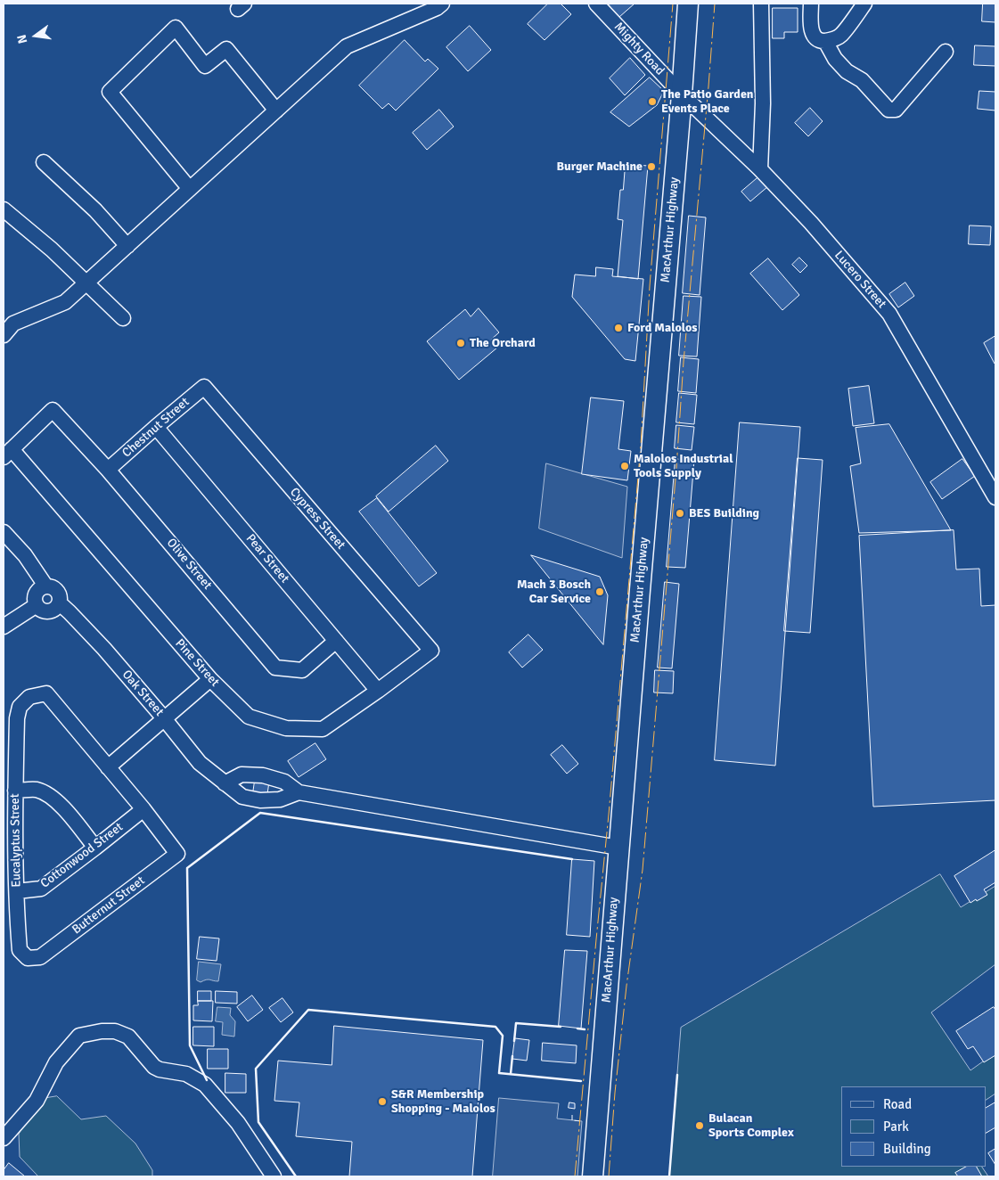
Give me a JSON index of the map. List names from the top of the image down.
{
  "streets": {
    "highway": ["MacArthur Highway"],
    "street": [
      "Mighty Road",
      "Lucero Street",
      "Chestnut Street",
      "Cypress Street",
      "Pear Street",
      "Olive Street",
      "Pine Street",
      "Oak Street",
      "Eucalyptus Street",
      "Cottonwood Street",
      "Butternut Street"
    ]
  },
  "crossings": [
    ["Mighty Road", "MacArthur Highway"],
    ["Mighty Road", "Lucero Street"],
    ["MacArthur Highway", "Lucero Street"],
    ["Chestnut Street", "Cypress Street"],
    ["Chestnut Street", "Pear Street"],
    ["Chestnut Street", "Olive Street"],
    ["Cypress Street", "Pine Street"],
    ["Pear Street", "Olive Street"],
    ["Pear Street", "Pine Street"],
    ["Olive Street", "Pine Street"],
    ["Eucalyptus Street", "Cottonwood Street"],
    ["Eucalyptus Street", "Butternut Street"],
    ["Cottonwood Street", "Butternut Street"]
  ],
  "places": [
    "The Patio Garden Events Place",
    "Burger Machine",
    "Ford Malolos",
    "The Orchard",
    "Malolos Industrial Tools Supply",
    "BES Building",
    "Mach 3 Bosch Car Service",
    "S&R Membership Shopping - Malolos",
    "Bulacan Sports Complex"
  ],
  "legend": ["Road", "Park", "Building"],
  "north": "left"
}
